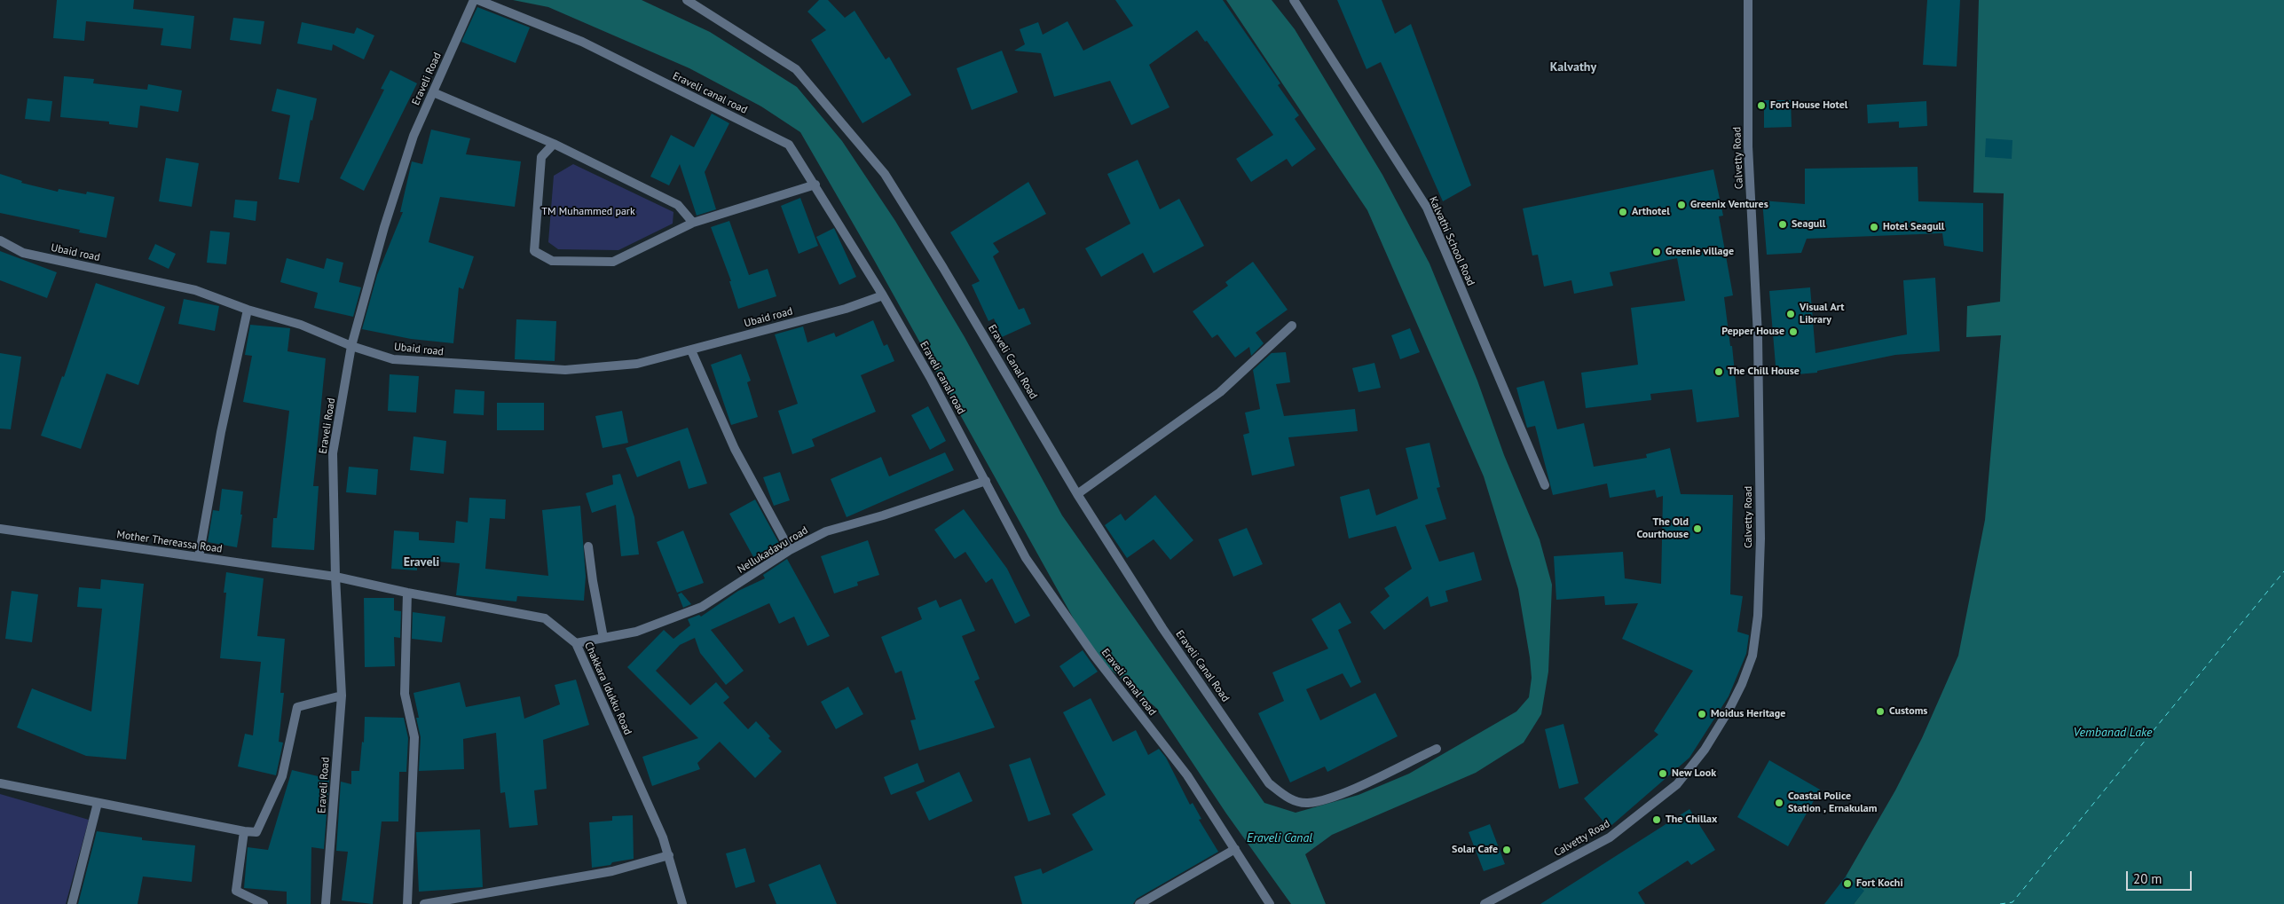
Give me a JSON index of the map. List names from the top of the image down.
{
  "streets": {
    "street": [
      "Eraveli Road",
      "Eraveli canal road",
      "Calvetty Road",
      "Kalvathi School Road",
      "Ubaid road",
      "Eraveli Canal Road",
      "Mother Thereassa Road",
      "Nellukadavu road",
      "Chakkara Idukku Road"
    ]
  },
  "crossings": [
    ["Eraveli Road", "Ubaid road"],
    ["Eraveli Road", "Mother Thereassa Road"],
    ["Eraveli Road", "Chakkara Idukku Road"],
    ["Eraveli canal road", "Ubaid road"],
    ["Eraveli canal road", "Nellukadavu road"],
    ["Mother Thereassa Road", "Chakkara Idukku Road"],
    ["Nellukadavu road", "Chakkara Idukku Road"]
  ],
  "districts": ["Kalvathy", "Eraveli"],
  "water": ["Vembanad Lake", "Eraveli Canal"],
  "parks": ["TM Muhammed park"],
  "places": [
    "Fort House Hotel",
    "Greenix Ventures",
    "Arthotel",
    "Seagull",
    "Hotel Seagull",
    "Greenie village",
    "Visual Art Library",
    "Pepper House",
    "The Chill House",
    "The Old Courthouse",
    "Customs",
    "Moidus Heritage",
    "New Look",
    "Coastal Police Station , Ernakulam",
    "The Chillax",
    "Solar Cafe",
    "Fort Kochi"
  ],
  "scale_bar": "20 m"
}
